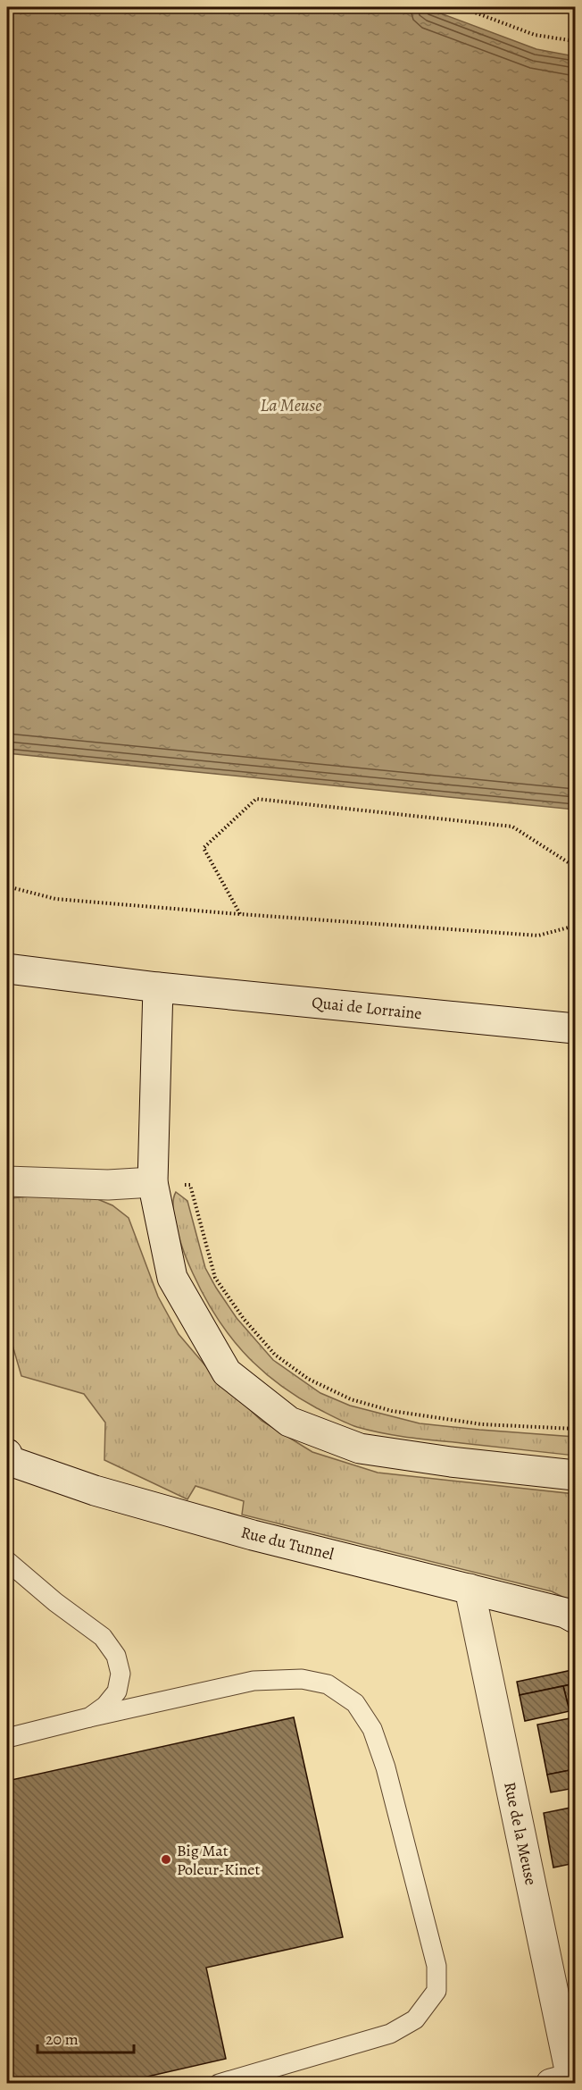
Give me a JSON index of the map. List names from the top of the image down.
{
  "streets": {
    "street": ["Quai de Lorraine", "Rue du Tunnel", "Rue de la Meuse"]
  },
  "crossings": [
    ["Rue du Tunnel", "Rue de la Meuse"]
  ],
  "water": ["La Meuse"],
  "places": ["Big Mat Poleur-Kinet"],
  "scale_bar": "20 m"
}
